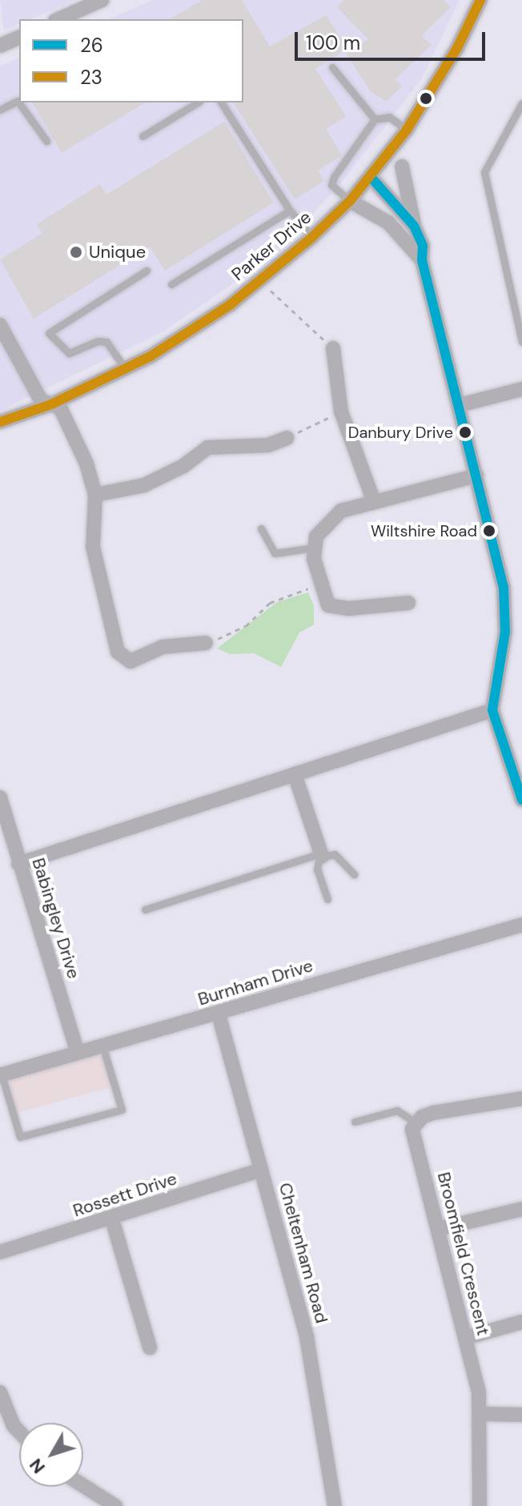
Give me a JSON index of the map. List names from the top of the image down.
{
  "streets": {
    "street": [
      "Parker Drive",
      "Babingley Drive",
      "Burnham Drive",
      "Rossett Drive",
      "Cheltenham Road",
      "Broomfield Crescent"
    ]
  },
  "crossings": [
    ["Babingley Drive", "Burnham Drive"],
    ["Burnham Drive", "Cheltenham Road"],
    ["Rossett Drive", "Cheltenham Road"]
  ],
  "places": ["Unique", "Danbury Drive", "Wiltshire Road"],
  "lines": ["transit line 23", "transit line 26"],
  "legend": ["26", "23"],
  "scale_bar": "100 m",
  "north": "bottom left"
}
